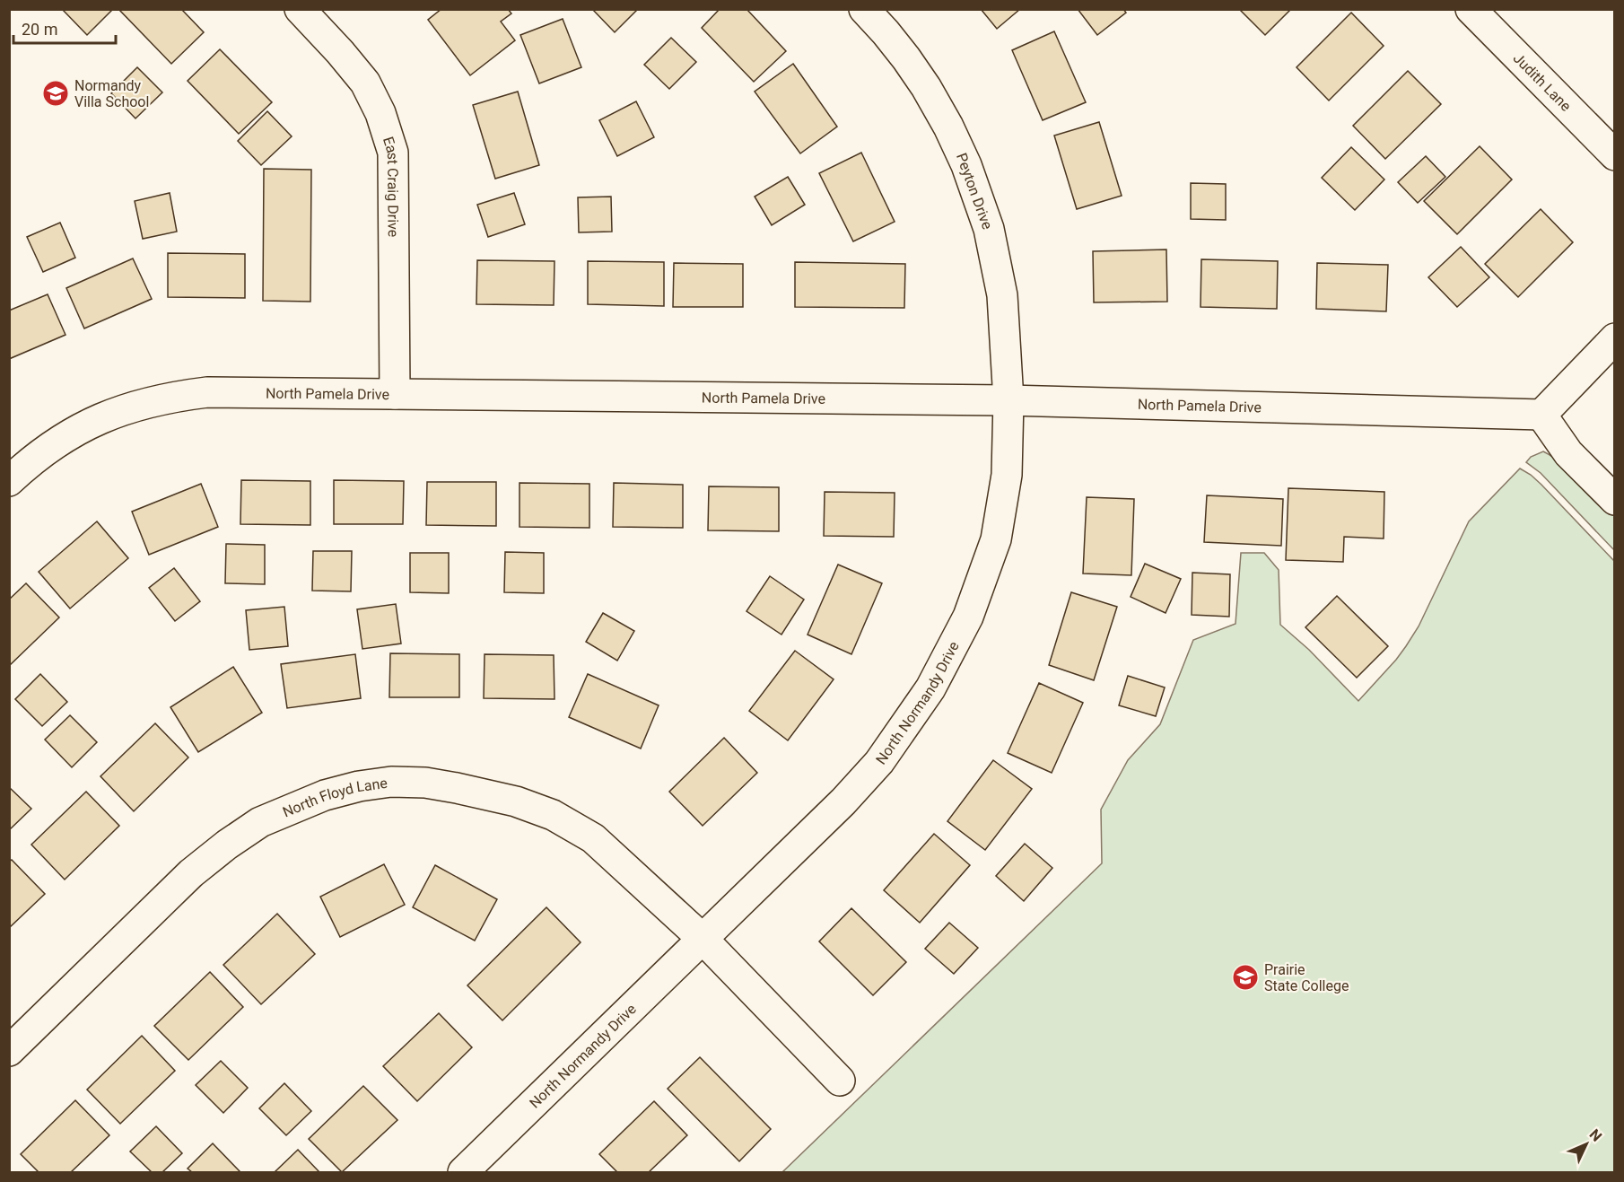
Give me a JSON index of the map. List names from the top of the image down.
{
  "streets": {
    "street": [
      "Judith Lane",
      "East Craig Drive",
      "Peyton Drive",
      "North Pamela Drive",
      "North Normandy Drive",
      "North Floyd Lane"
    ]
  },
  "crossings": [
    ["East Craig Drive", "North Pamela Drive"],
    ["Peyton Drive", "North Pamela Drive"],
    ["Peyton Drive", "North Normandy Drive"],
    ["North Pamela Drive", "North Normandy Drive"],
    ["North Normandy Drive", "North Floyd Lane"]
  ],
  "places": {
    "school or university": ["Normandy Villa School", "Prairie State College"]
  },
  "scale_bar": "20 m",
  "north": "top right"
}
